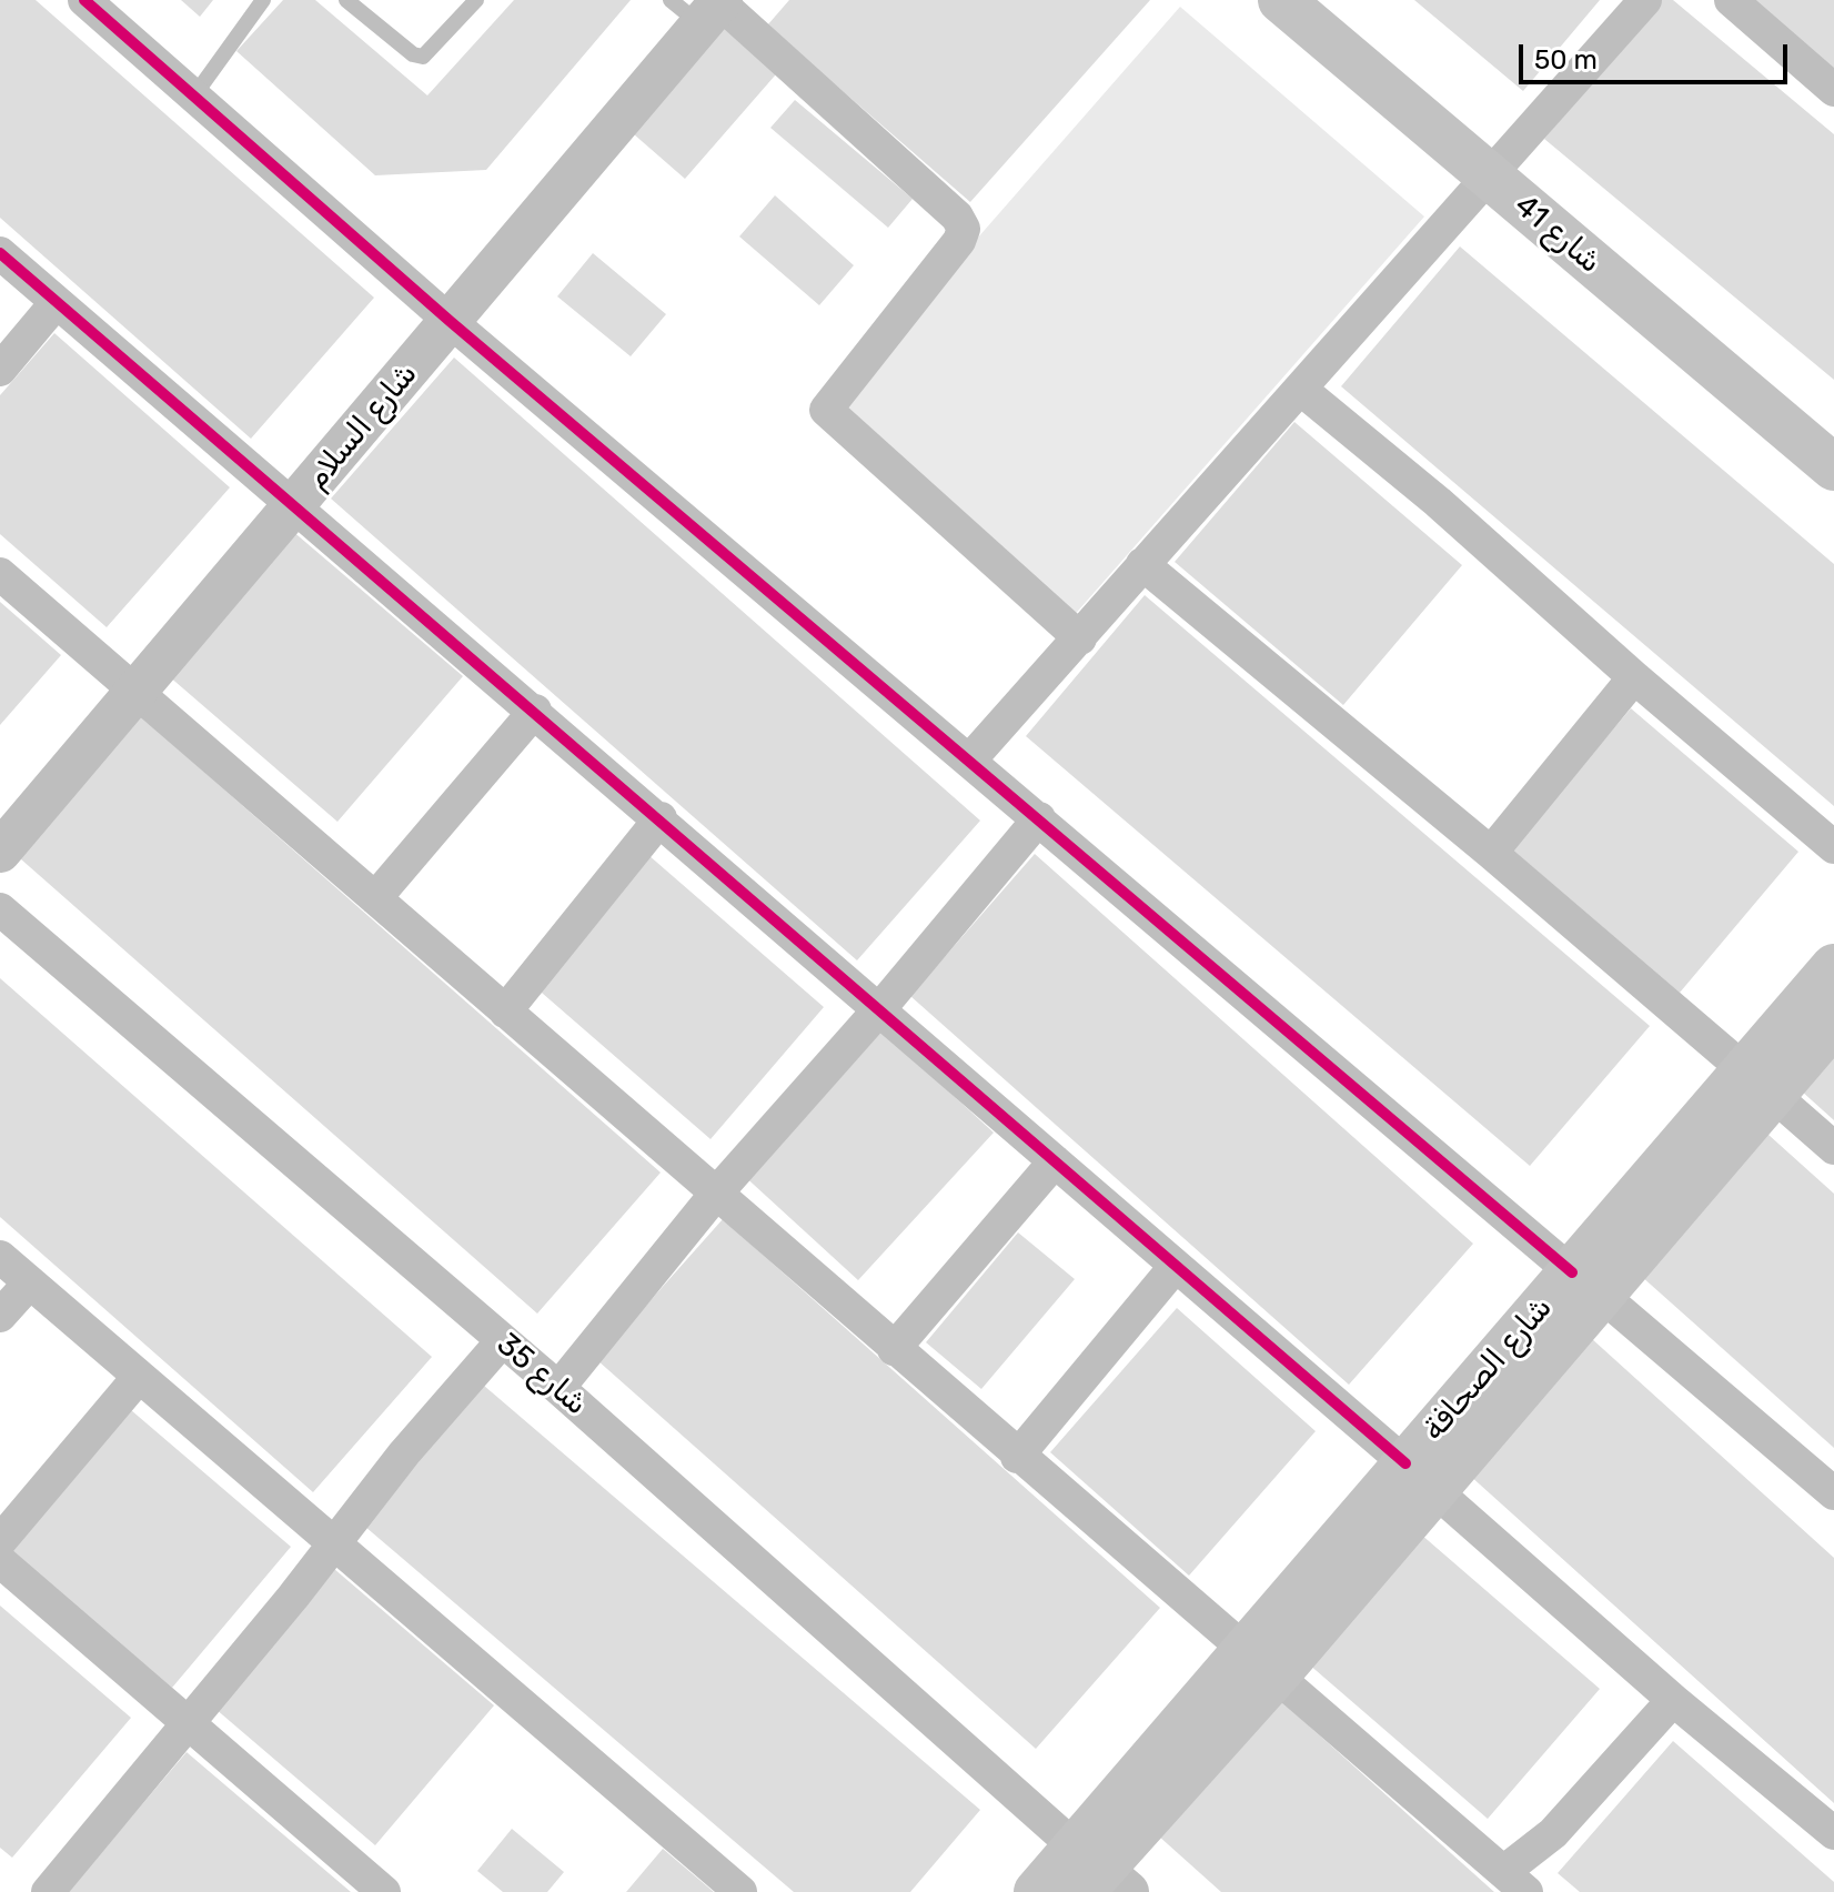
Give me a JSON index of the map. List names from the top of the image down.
{
  "streets": {
    "main road": ["شارع 41", "شارع الصحافة"],
    "street": ["شارع السلام", "شارع 35"]
  },
  "crossings": [
    ["شارع الصحافة", "شارع 35"]
  ],
  "scale_bar": "50 m"
}
